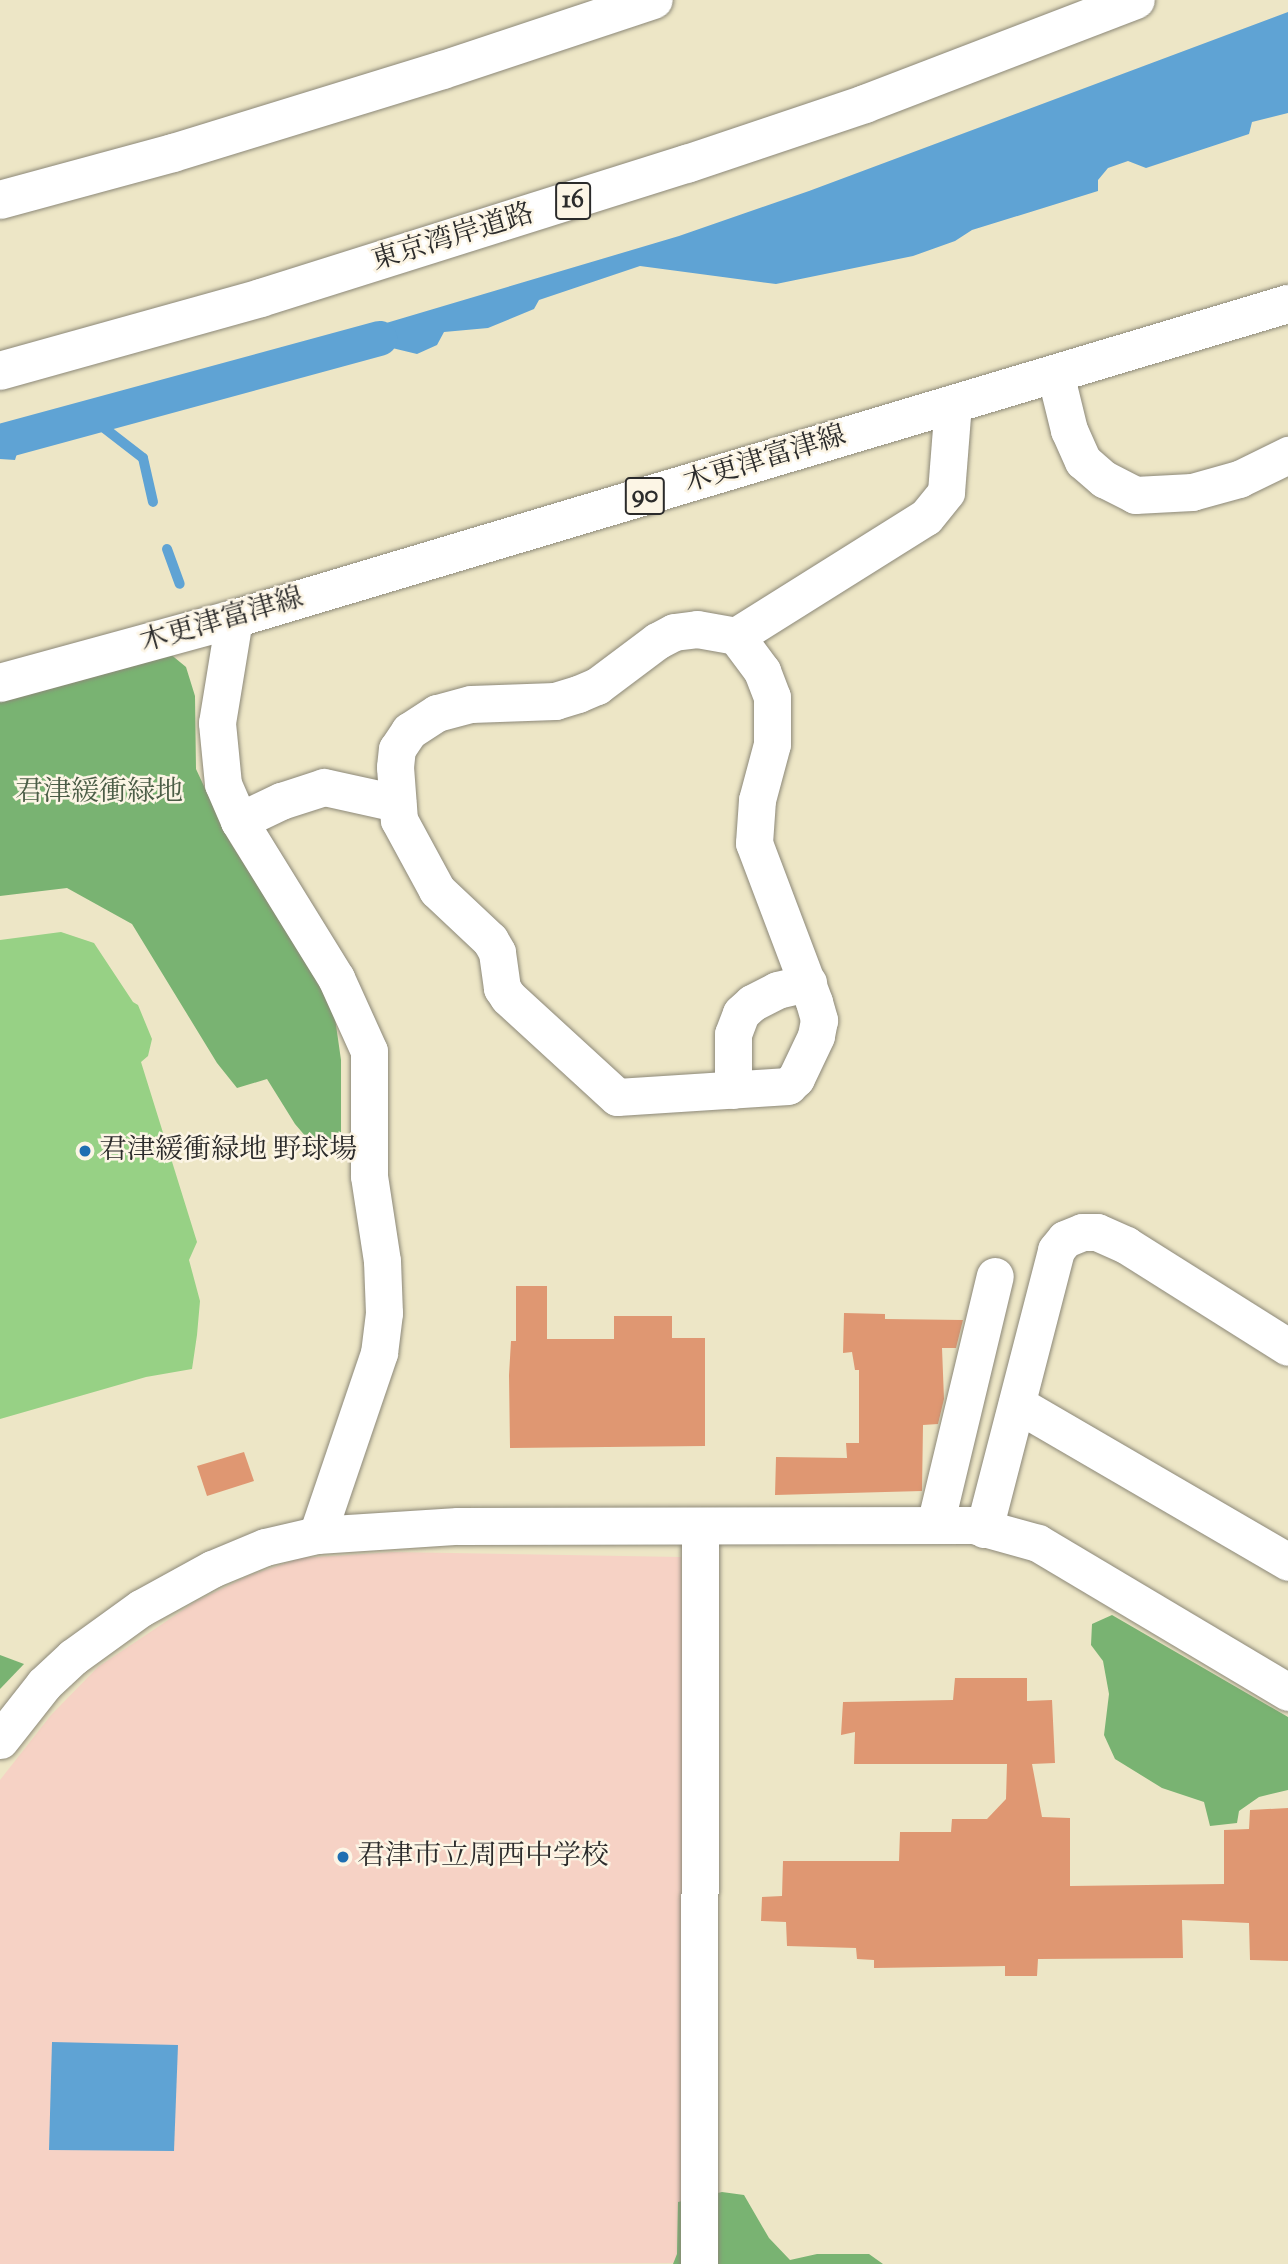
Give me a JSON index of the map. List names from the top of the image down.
{
  "streets": {
    "main road": [
      "16",
      "東京湾岸道路",
      "木更津富津線",
      "90"
    ]
  },
  "parks": ["君津緩衝緑地"],
  "places": ["君津緩衝緑地 野球場", "君津市立周西中学校"]
}
